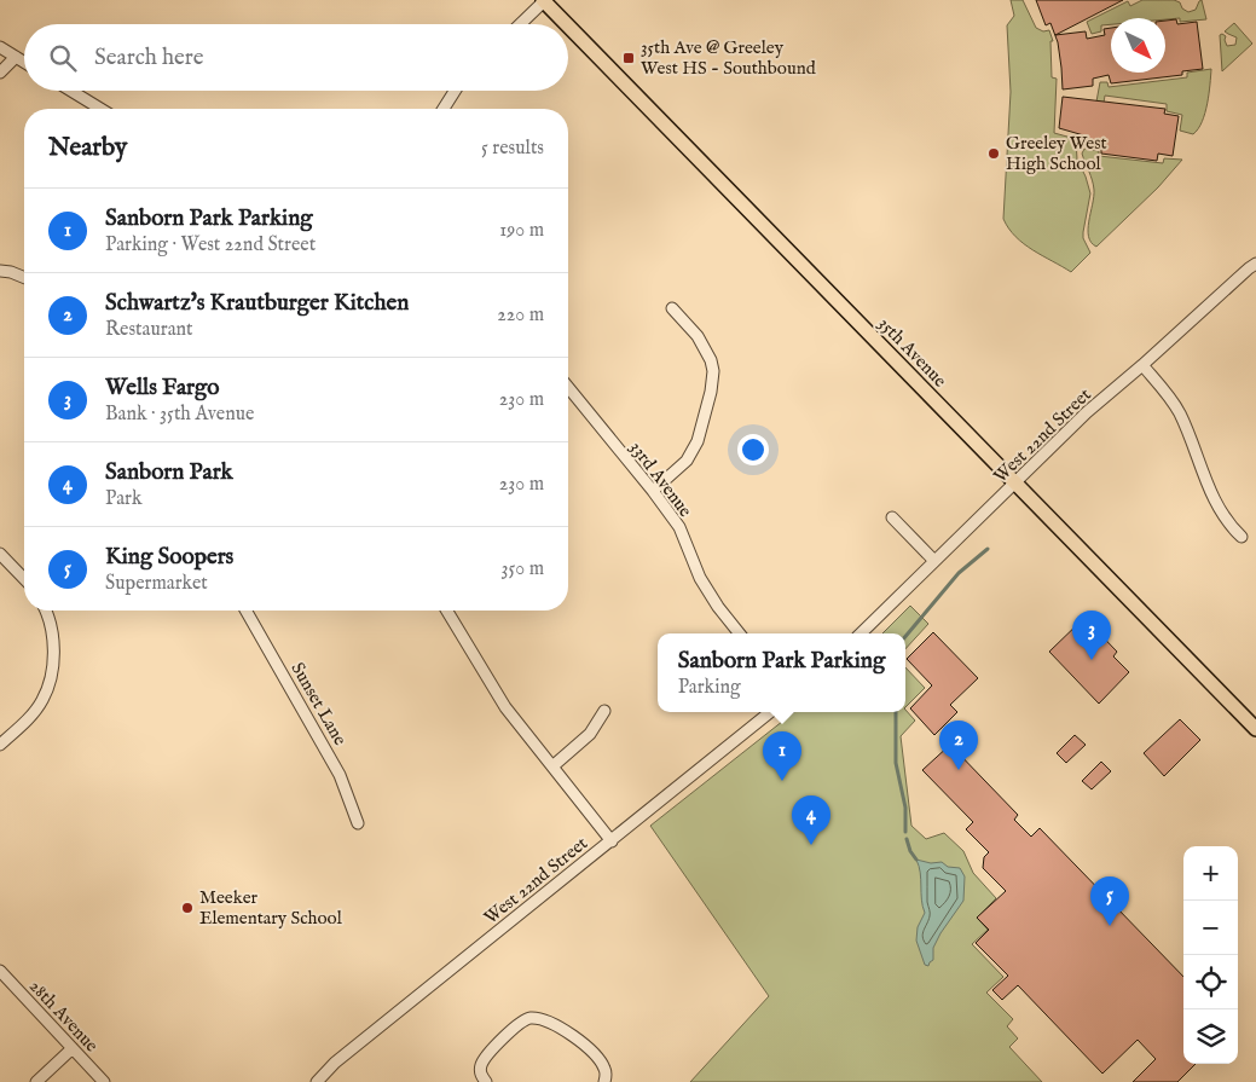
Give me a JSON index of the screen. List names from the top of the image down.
{
  "streets": {
    "main road": ["35th Avenue"],
    "street": [
      "West 22nd Street",
      "33rd Avenue",
      "Sunset Lane",
      "28th Avenue"
    ]
  },
  "crossings": [
    ["35th Avenue", "West 22nd Street"]
  ],
  "places": {
    "transit": ["35th Ave @ Greeley West HS - Southbound"],
    "other": ["Greeley West High School", "Meeker Elementary School"]
  },
  "north": "bottom right",
  "page": {
    "search": "Search here",
    "heading": ["Nearby", "5 results"],
    "list": [
      {
        "mark": "1",
        "name": "Sanborn Park Parking",
        "note": "Parking · West 22nd Street",
        "value": "190 m"
      },
      {
        "mark": "2",
        "name": "Schwartz's Krautburger Kitchen",
        "note": "Restaurant",
        "value": "220 m"
      },
      {
        "mark": "3",
        "name": "Wells Fargo",
        "note": "Bank · 35th Avenue",
        "value": "230 m"
      },
      {
        "mark": "4",
        "name": "Sanborn Park",
        "note": "Park",
        "value": "230 m"
      },
      {
        "mark": "5",
        "name": "King Soopers",
        "note": "Supermarket",
        "value": "350 m"
      }
    ],
    "pins": [
      "3",
      "2",
      "1",
      "4",
      "5"
    ],
    "popup": ["Sanborn Park Parking", "Parking"],
    "map_buttons": ["+", "−"]
  }
}
